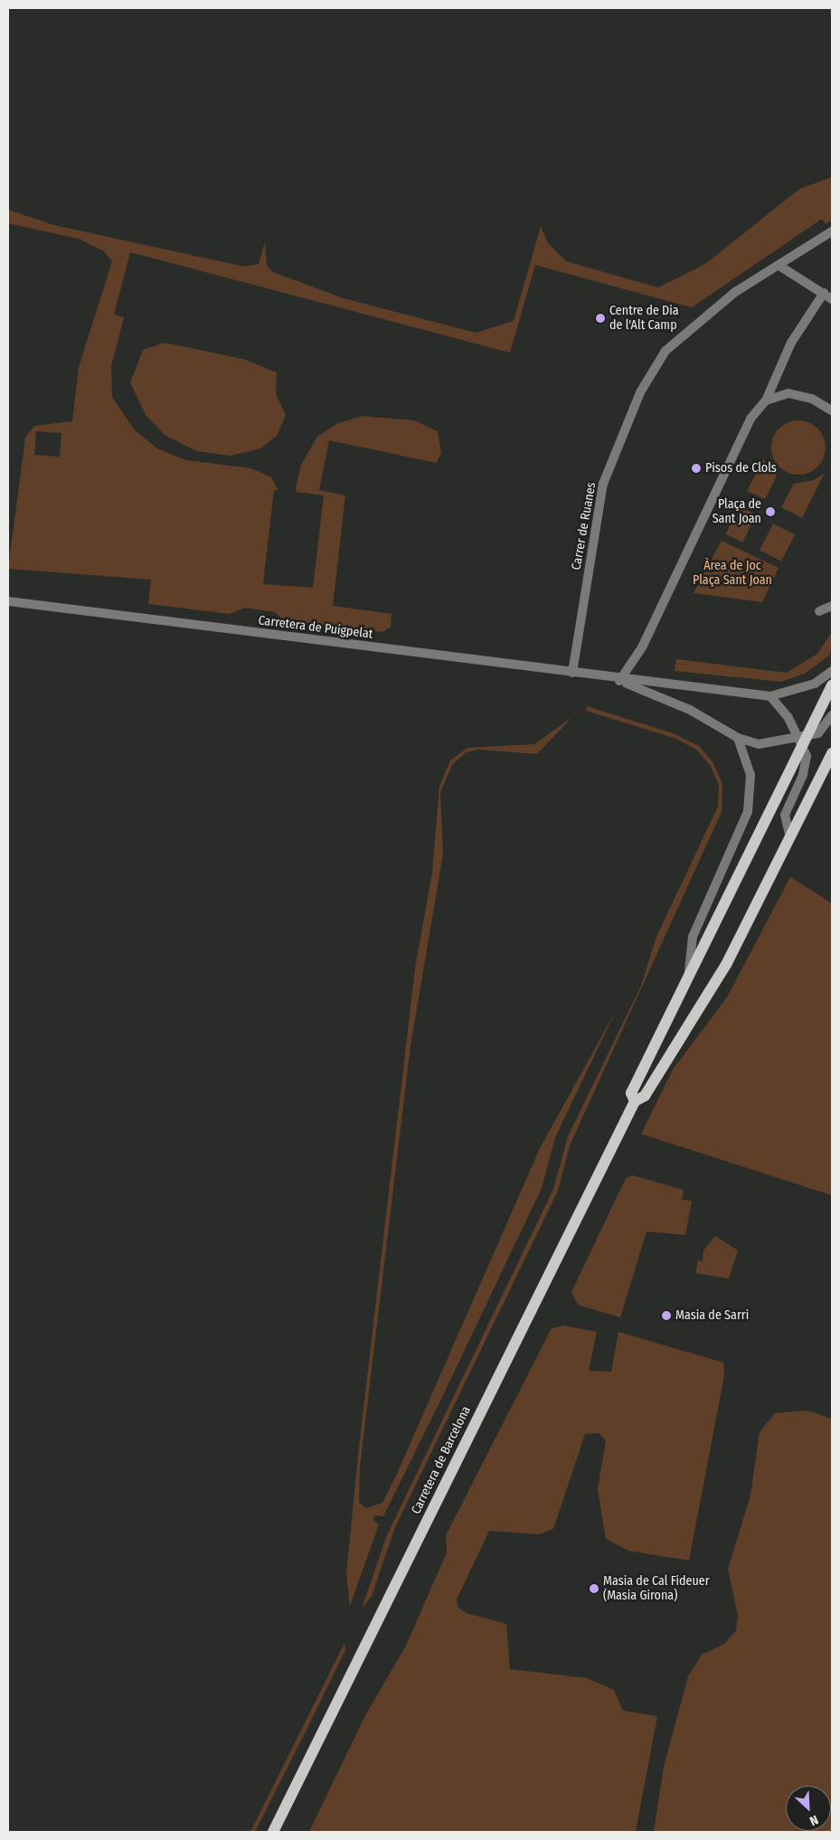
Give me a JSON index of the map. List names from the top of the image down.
{
  "streets": {
    "main road": ["Carretera de Barcelona"],
    "street": ["Carrer de Ruanes", "Carretera de Puigpelat"]
  },
  "crossings": [
    ["Carrer de Ruanes", "Carretera de Puigpelat"]
  ],
  "parks": ["Àrea de Joc Plaça Sant Joan"],
  "places": [
    "Centre de Dia de l'Alt Camp",
    "Pisos de Clols",
    "Plaça de Sant Joan",
    "Masia de Sarri",
    "Masia de Cal Fideuer (Masia Girona)"
  ],
  "north": "bottom right"
}
